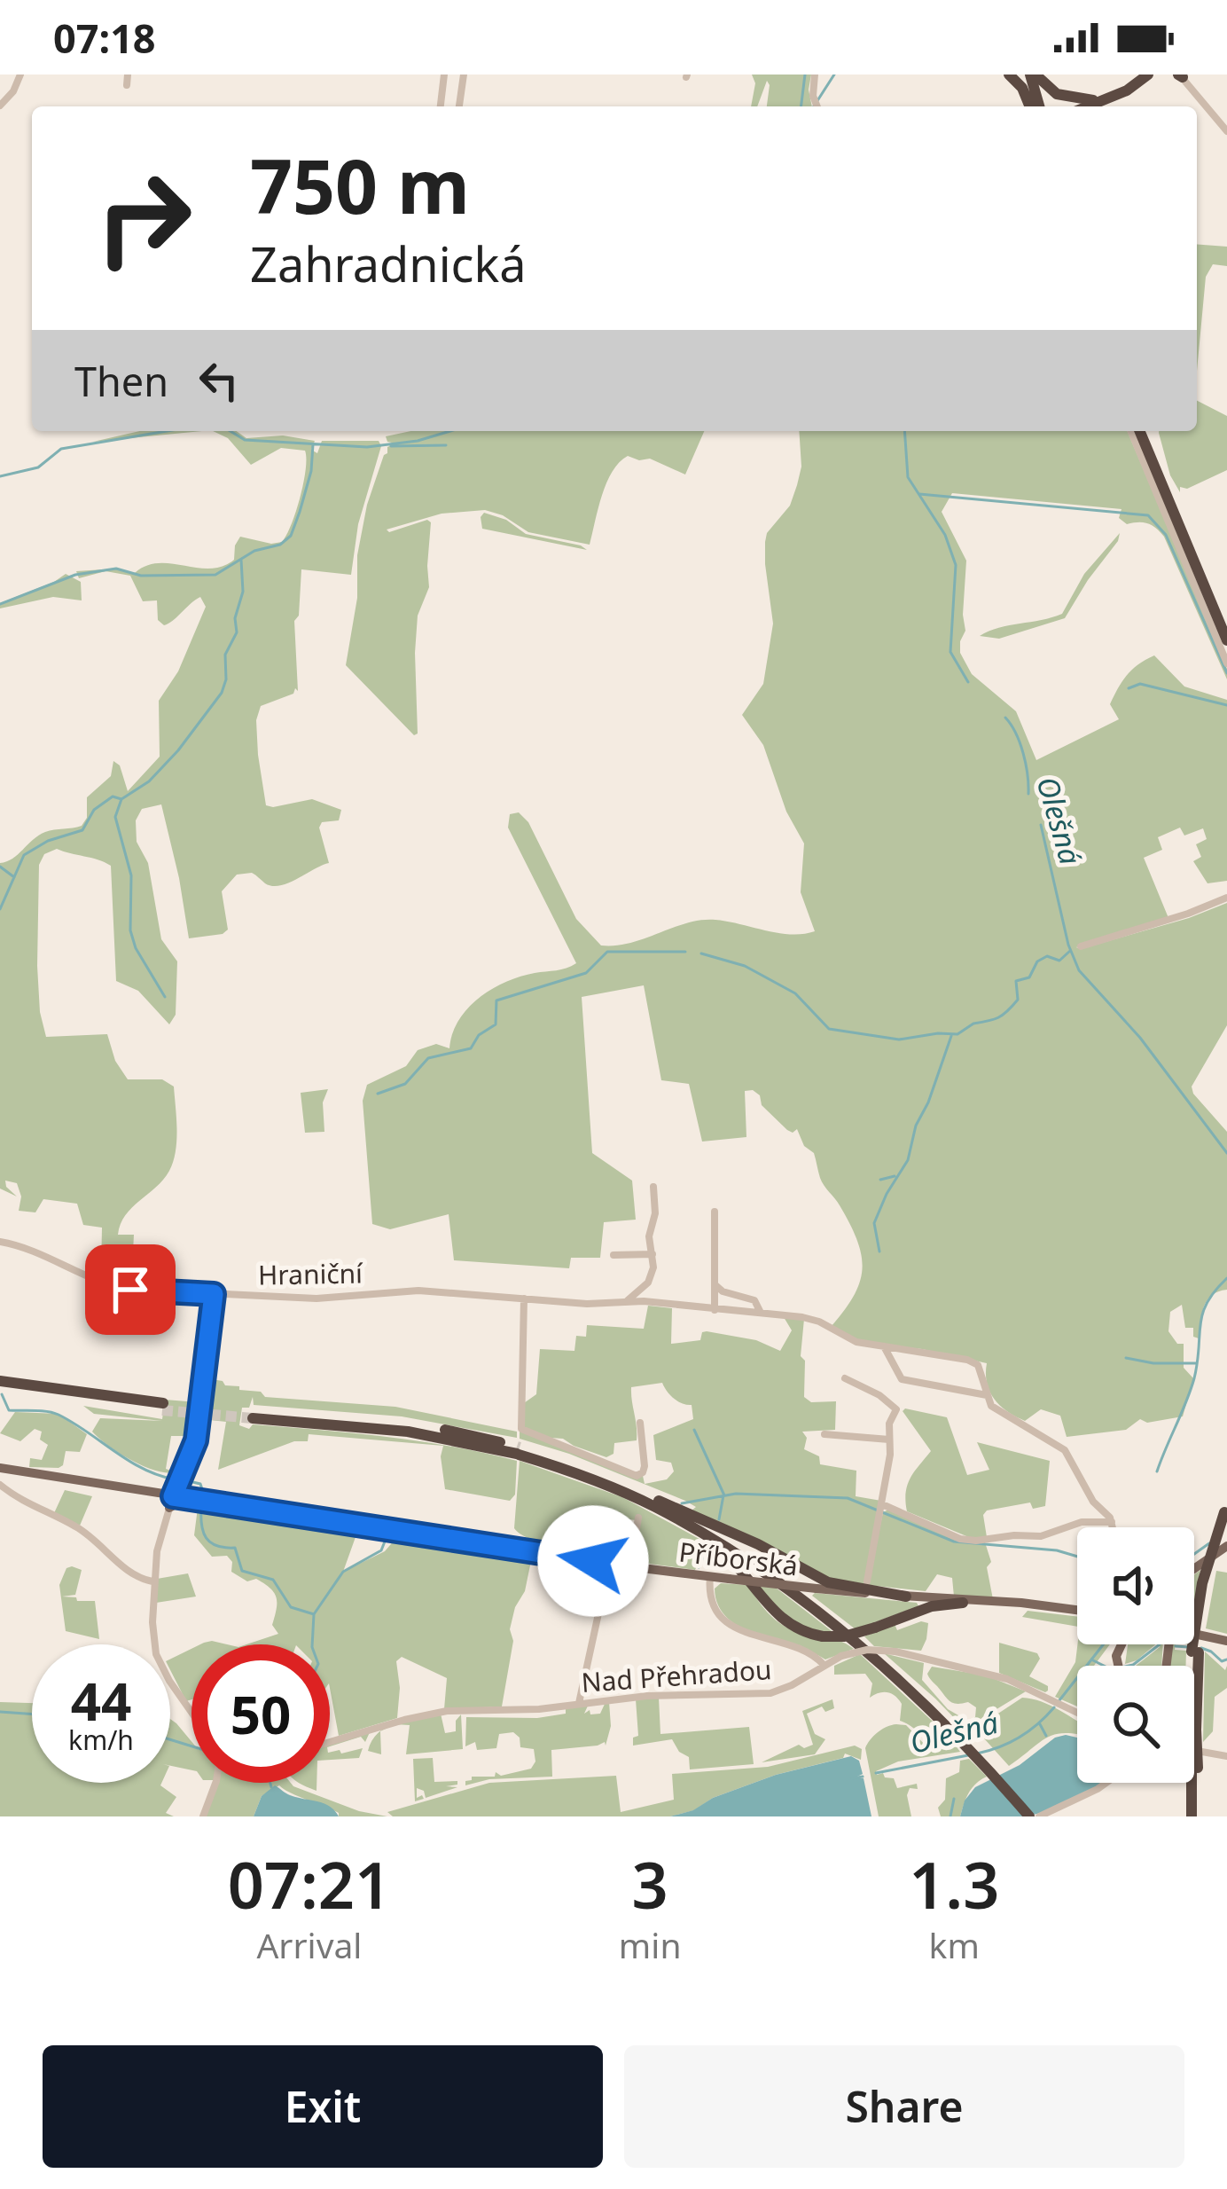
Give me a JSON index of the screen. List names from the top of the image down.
{
  "streets": {
    "main road": ["Příborská"],
    "street": ["Hraniční", "Nad Přehradou"]
  },
  "water": ["Olešná"],
  "page": {
    "status": "07:18",
    "turn": ["750 m", "Zahradnická"],
    "then": "Then",
    "speed": "44 km/h",
    "limit": "50",
    "eta": [
      "07:21",
      "Arrival",
      "3",
      "min",
      "1.3",
      "km"
    ],
    "buttons": ["Exit", "Share"]
  }
}
